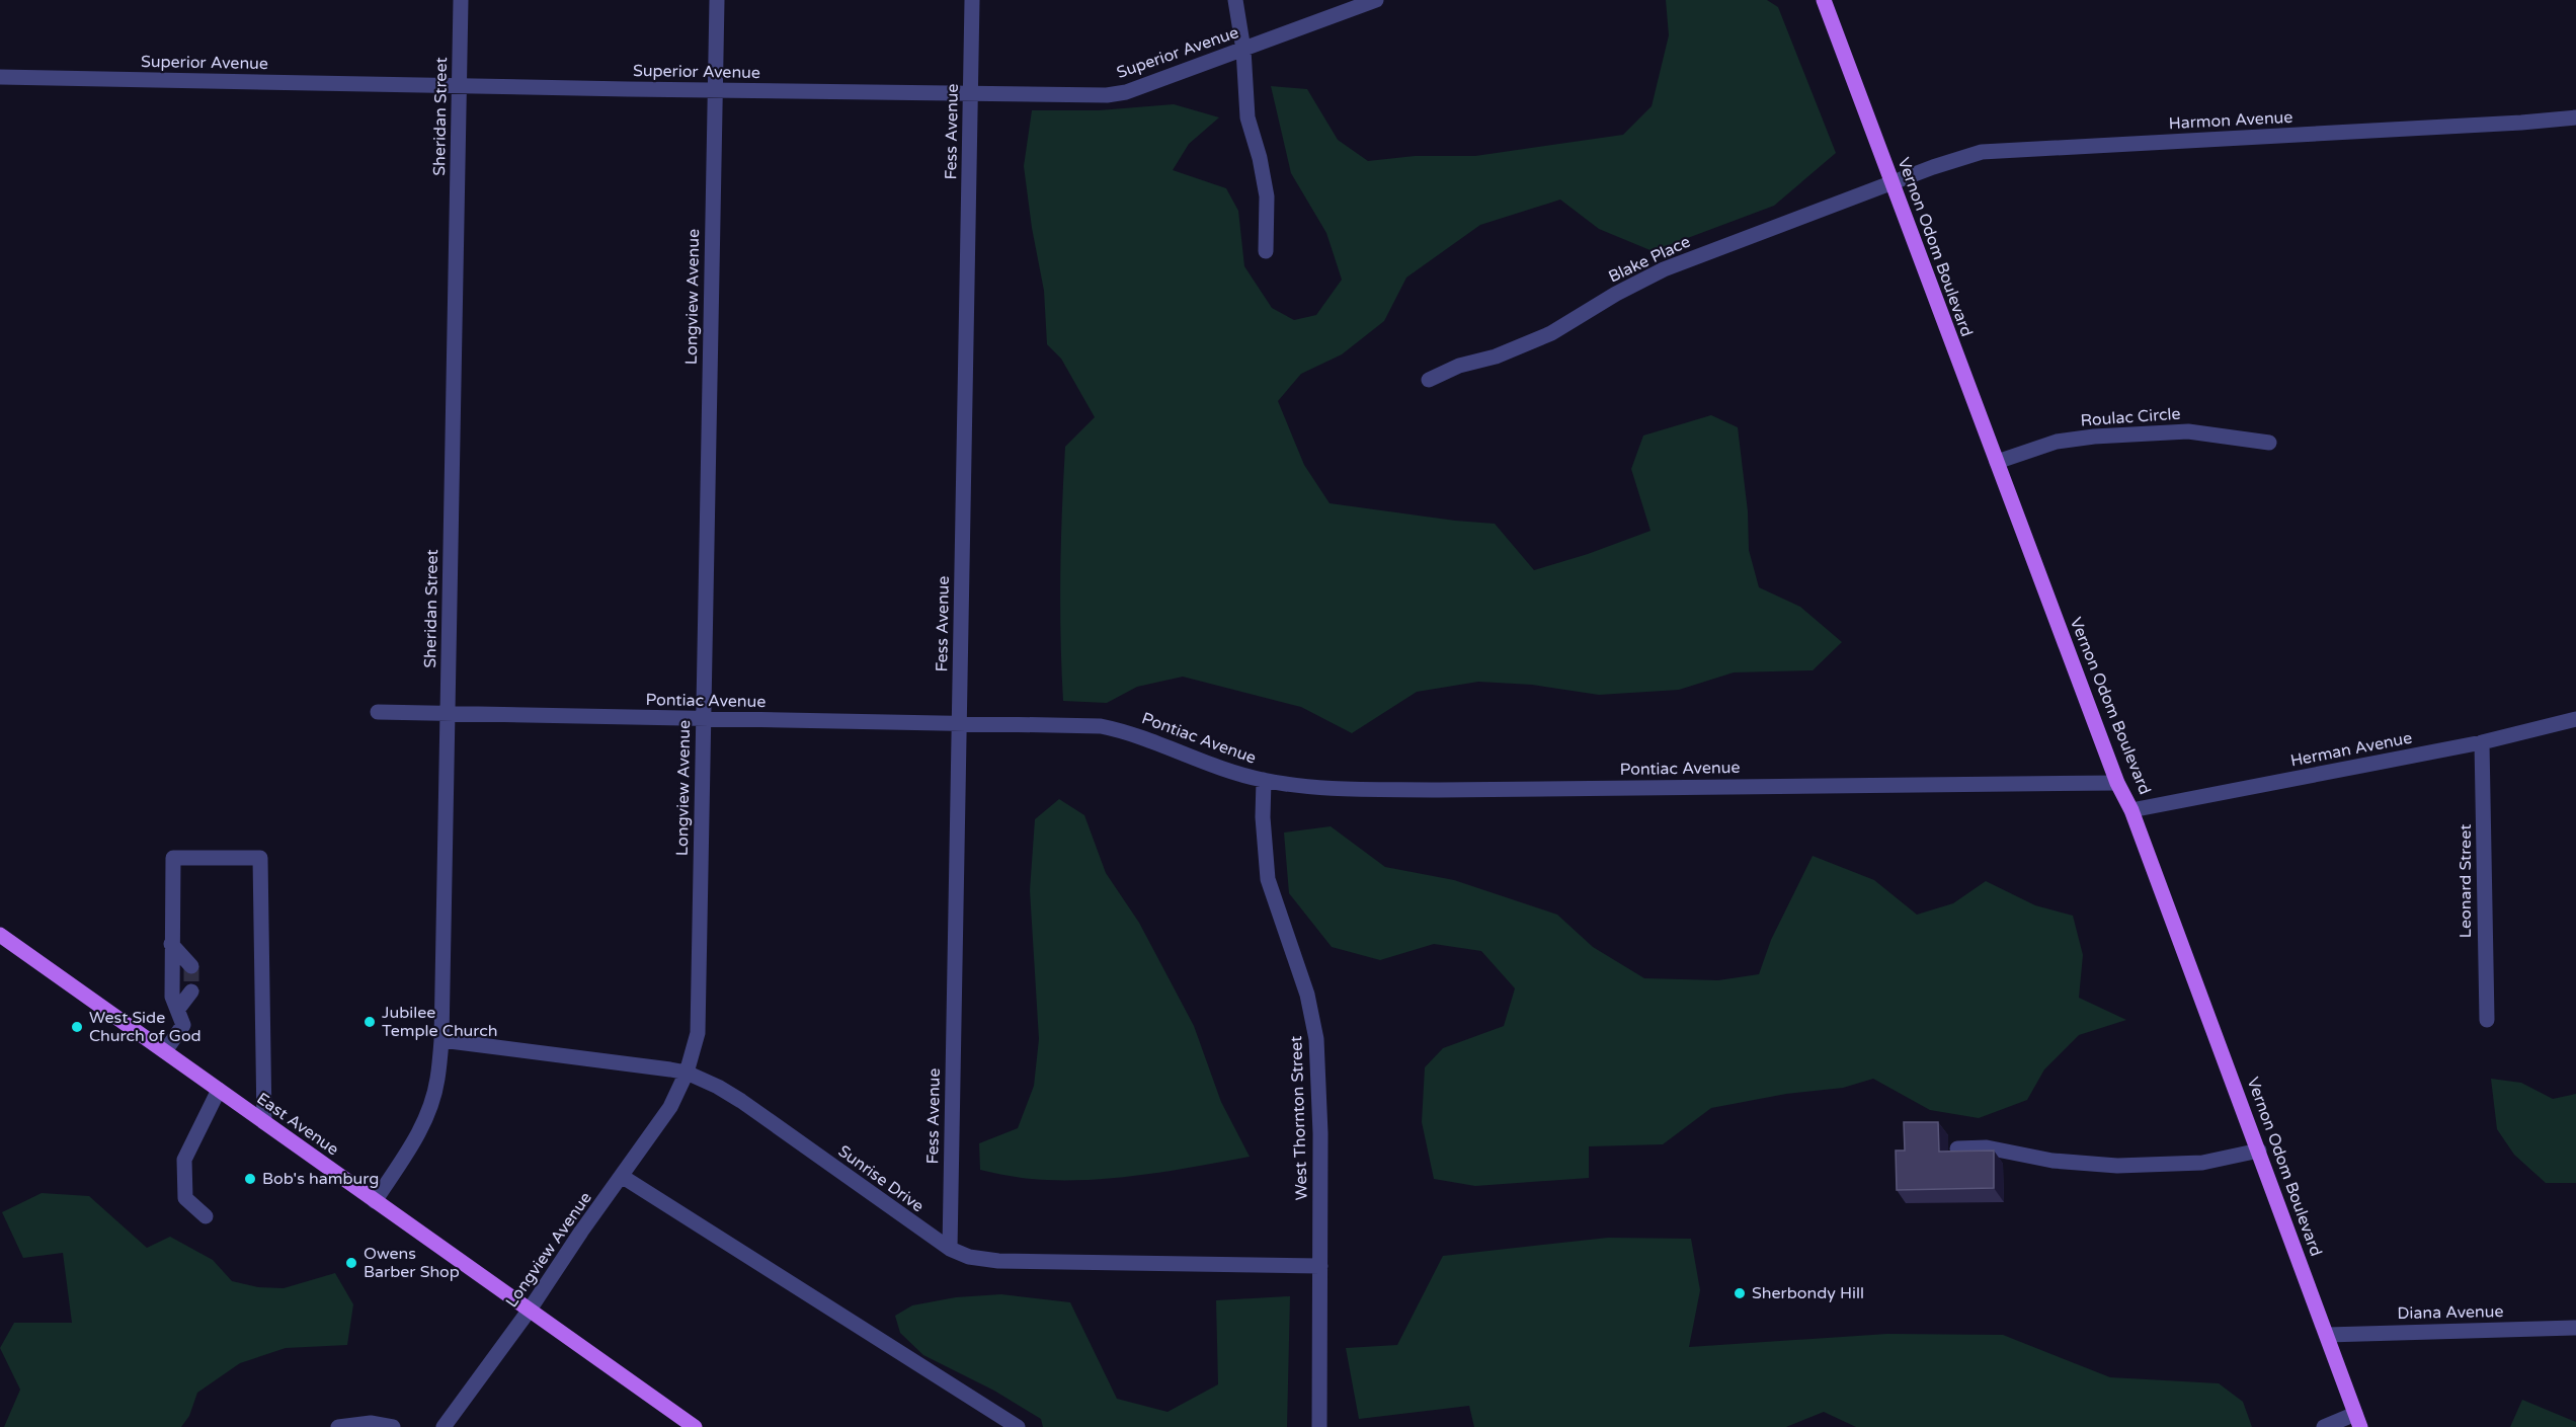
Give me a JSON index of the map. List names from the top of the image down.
{
  "streets": {
    "main road": ["Vernon Odom Boulevard", "East Avenue"],
    "street": [
      "Superior Avenue",
      "Sheridan Street",
      "Harmon Avenue",
      "Fess Avenue",
      "Blake Place",
      "Longview Avenue",
      "Roulac Circle",
      "Pontiac Avenue",
      "Herman Avenue",
      "Leonard Street",
      "West Thornton Street",
      "Sunrise Drive",
      "Diana Avenue"
    ]
  },
  "crossings": [
    ["Superior Avenue", "Sheridan Street"],
    ["Superior Avenue", "Fess Avenue"],
    ["Superior Avenue", "Longview Avenue"],
    ["Sheridan Street", "Pontiac Avenue"],
    ["Sheridan Street", "East Avenue"],
    ["Sheridan Street", "Sunrise Drive"],
    ["Harmon Avenue", "Vernon Odom Boulevard"],
    ["Harmon Avenue", "Blake Place"],
    ["Fess Avenue", "Pontiac Avenue"],
    ["Fess Avenue", "Sunrise Drive"],
    ["Vernon Odom Boulevard", "Blake Place"],
    ["Vernon Odom Boulevard", "Roulac Circle"],
    ["Vernon Odom Boulevard", "Pontiac Avenue"],
    ["Vernon Odom Boulevard", "Herman Avenue"],
    ["Vernon Odom Boulevard", "Diana Avenue"],
    ["Longview Avenue", "Pontiac Avenue"],
    ["Longview Avenue", "East Avenue"],
    ["Longview Avenue", "Sunrise Drive"],
    ["Pontiac Avenue", "West Thornton Street"],
    ["Herman Avenue", "Leonard Street"],
    ["West Thornton Street", "Sunrise Drive"]
  ],
  "places": [
    "Jubilee Temple Church",
    "West Side Church of God",
    "Bob's hamburg",
    "Owens Barber Shop",
    "Sherbondy Hill"
  ]
}
